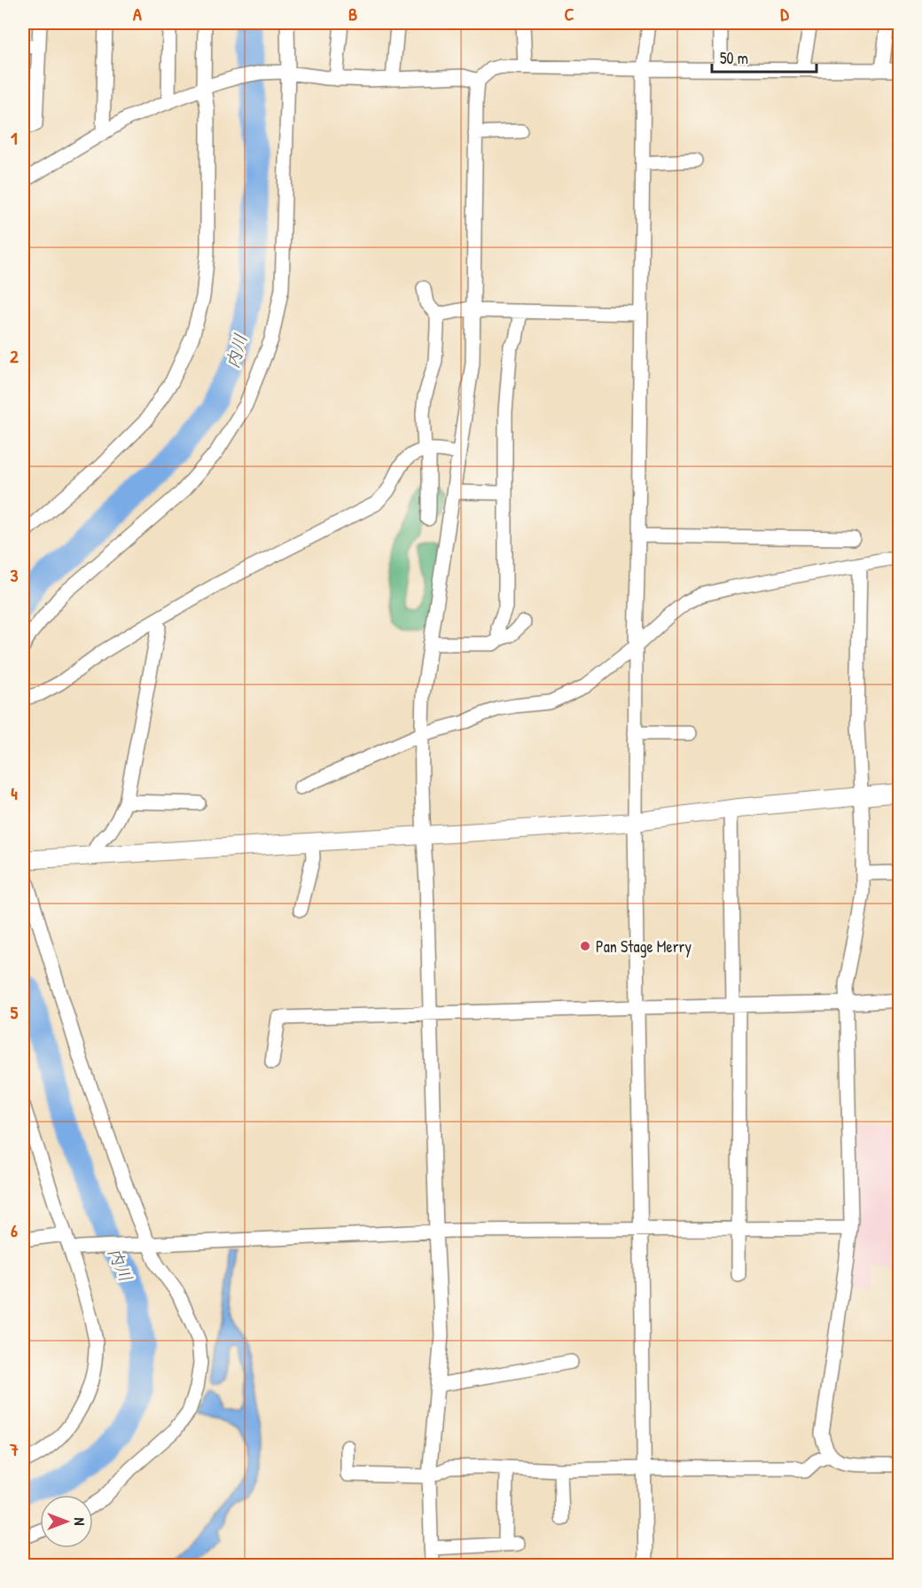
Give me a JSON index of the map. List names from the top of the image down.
{
  "water": ["内川"],
  "places": ["Pan Stage Merry"],
  "scale_bar": "50 m",
  "north": "right",
  "grid": {
    "columns": [
      "A",
      "B",
      "C",
      "D"
    ],
    "rows": [
      "1",
      "2",
      "3",
      "4",
      "5",
      "6",
      "7"
    ]
  }
}
